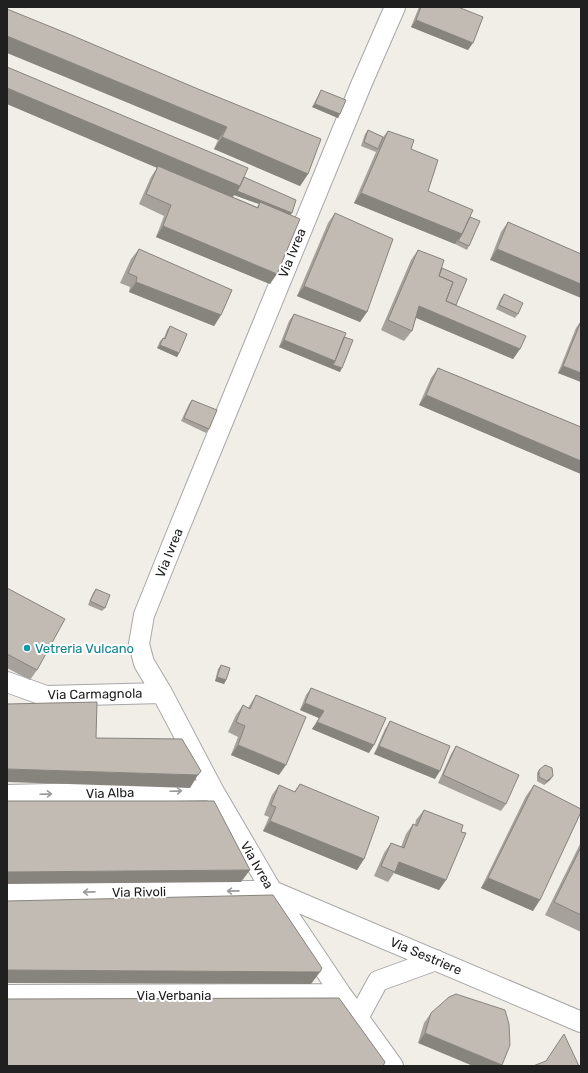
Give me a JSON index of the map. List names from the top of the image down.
{
  "streets": {
    "street": [
      "Via Ivrea",
      "Via Carmagnola",
      "Via Alba",
      "Via Rivoli",
      "Via Sestriere",
      "Via Verbania"
    ]
  },
  "crossings": [
    ["Via Ivrea", "Via Carmagnola"],
    ["Via Ivrea", "Via Alba"],
    ["Via Ivrea", "Via Rivoli"],
    ["Via Ivrea", "Via Sestriere"],
    ["Via Ivrea", "Via Verbania"],
    ["Via Rivoli", "Via Sestriere"]
  ],
  "one_way": ["Via Alba", "Via Rivoli"],
  "places": ["Vetreria Vulcano"]
}
